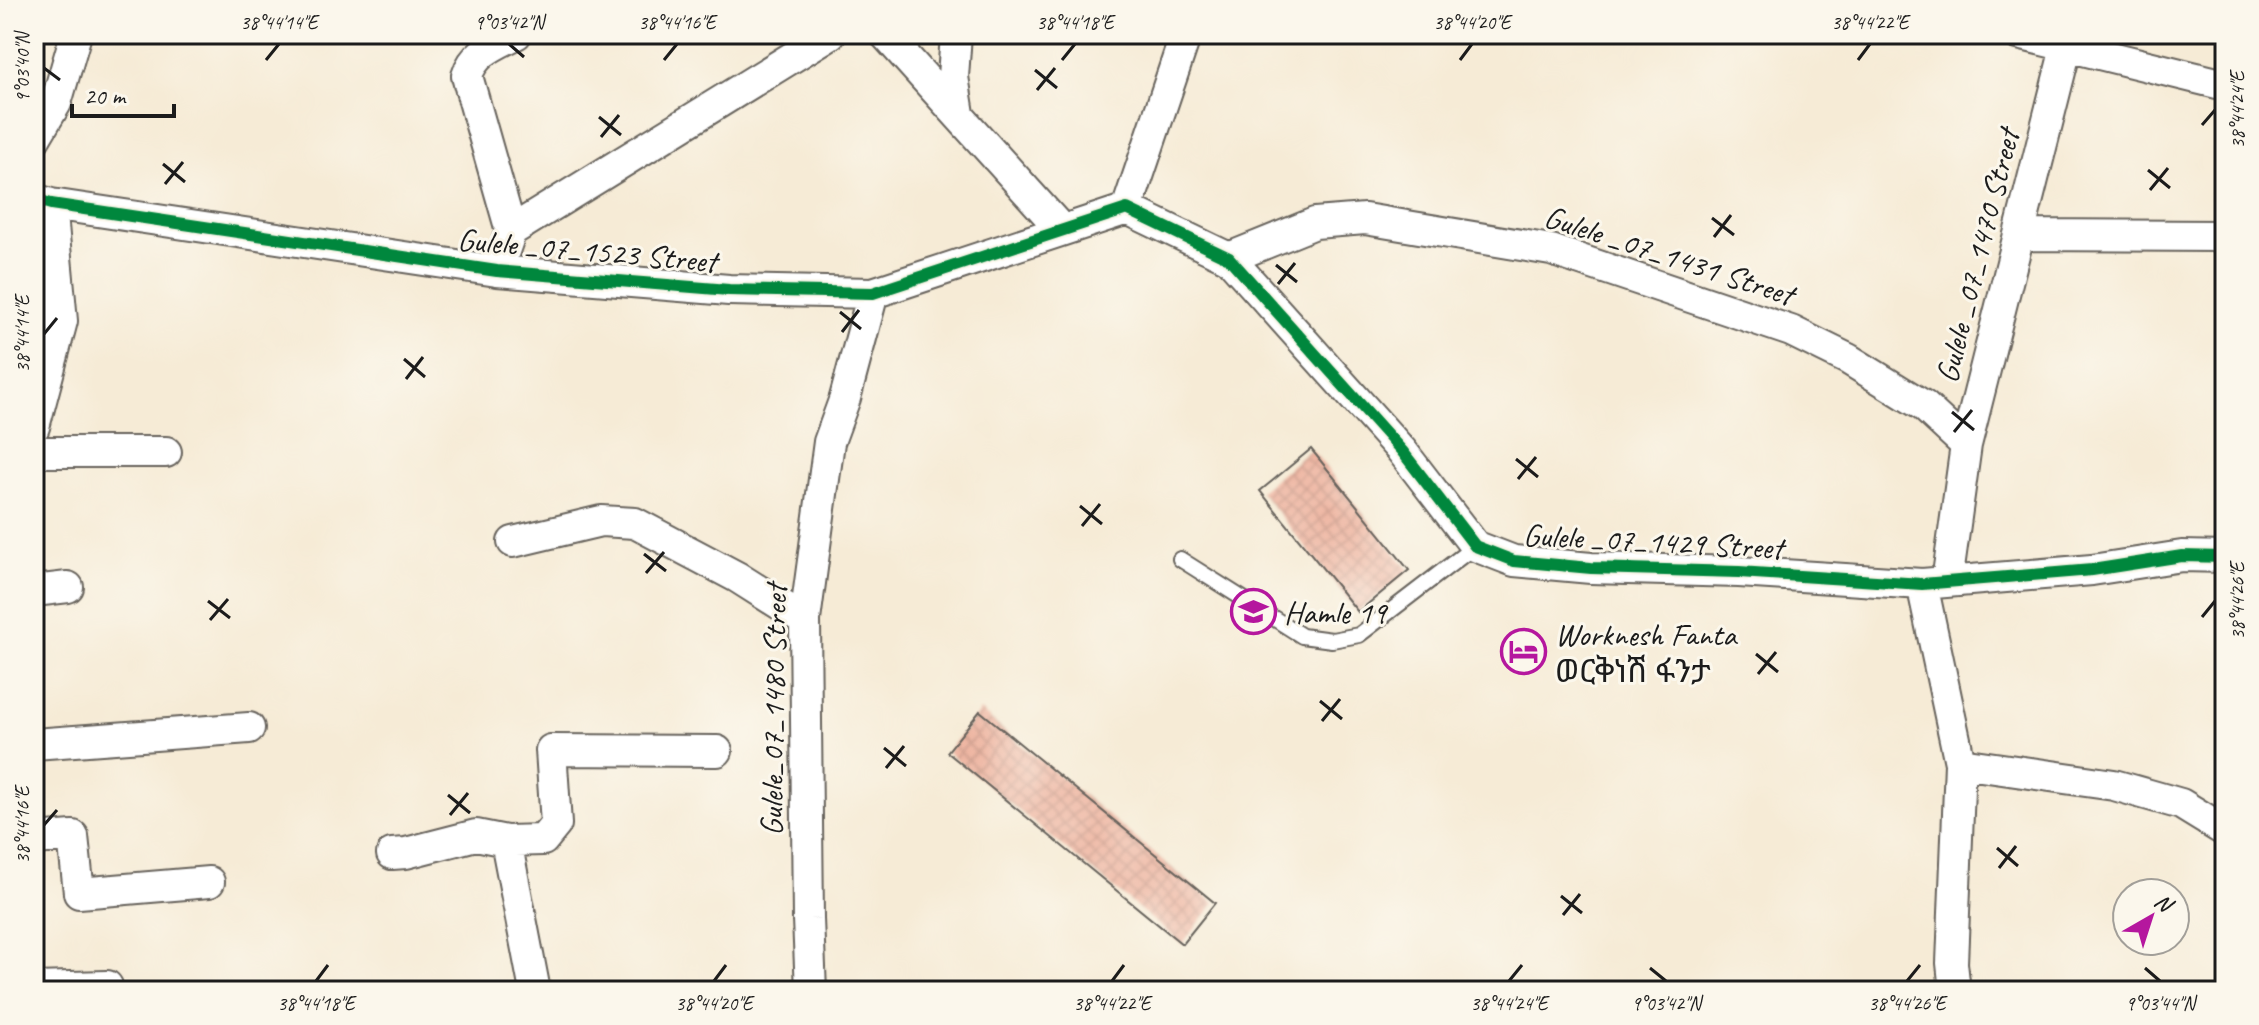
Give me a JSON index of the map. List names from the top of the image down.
{
  "streets": {
    "street": [
      "Gulele _07_1523 Street",
      "Gulele _07_1431 Street",
      "Gulele _07_1470 Street",
      "Gulele _07_1429 Street",
      "Gulele_07_1480 Street"
    ]
  },
  "crossings": [
    ["Gulele _07_1523 Street", "Gulele_07_1480 Street"],
    ["Gulele _07_1431 Street", "Gulele _07_1470 Street"],
    ["Gulele _07_1431 Street", "Gulele _07_1429 Street"],
    ["Gulele _07_1470 Street", "Gulele _07_1429 Street"]
  ],
  "places": {
    "school or university": ["Hamle 19"],
    "hotel": ["Worknesh Fanta ወርቅነሽ ፋንታ"]
  },
  "scale_bar": "20 m",
  "north": "top right",
  "coordinates": [
    "38°44'14\"E",
    "9°03'42\"N",
    "38°44'16\"E",
    "38°44'18\"E",
    "38°44'20\"E",
    "38°44'22\"E",
    "9°03'40\"N",
    "38°44'24\"E",
    "38°44'26\"E",
    "9°03'44\"N"
  ]
}
